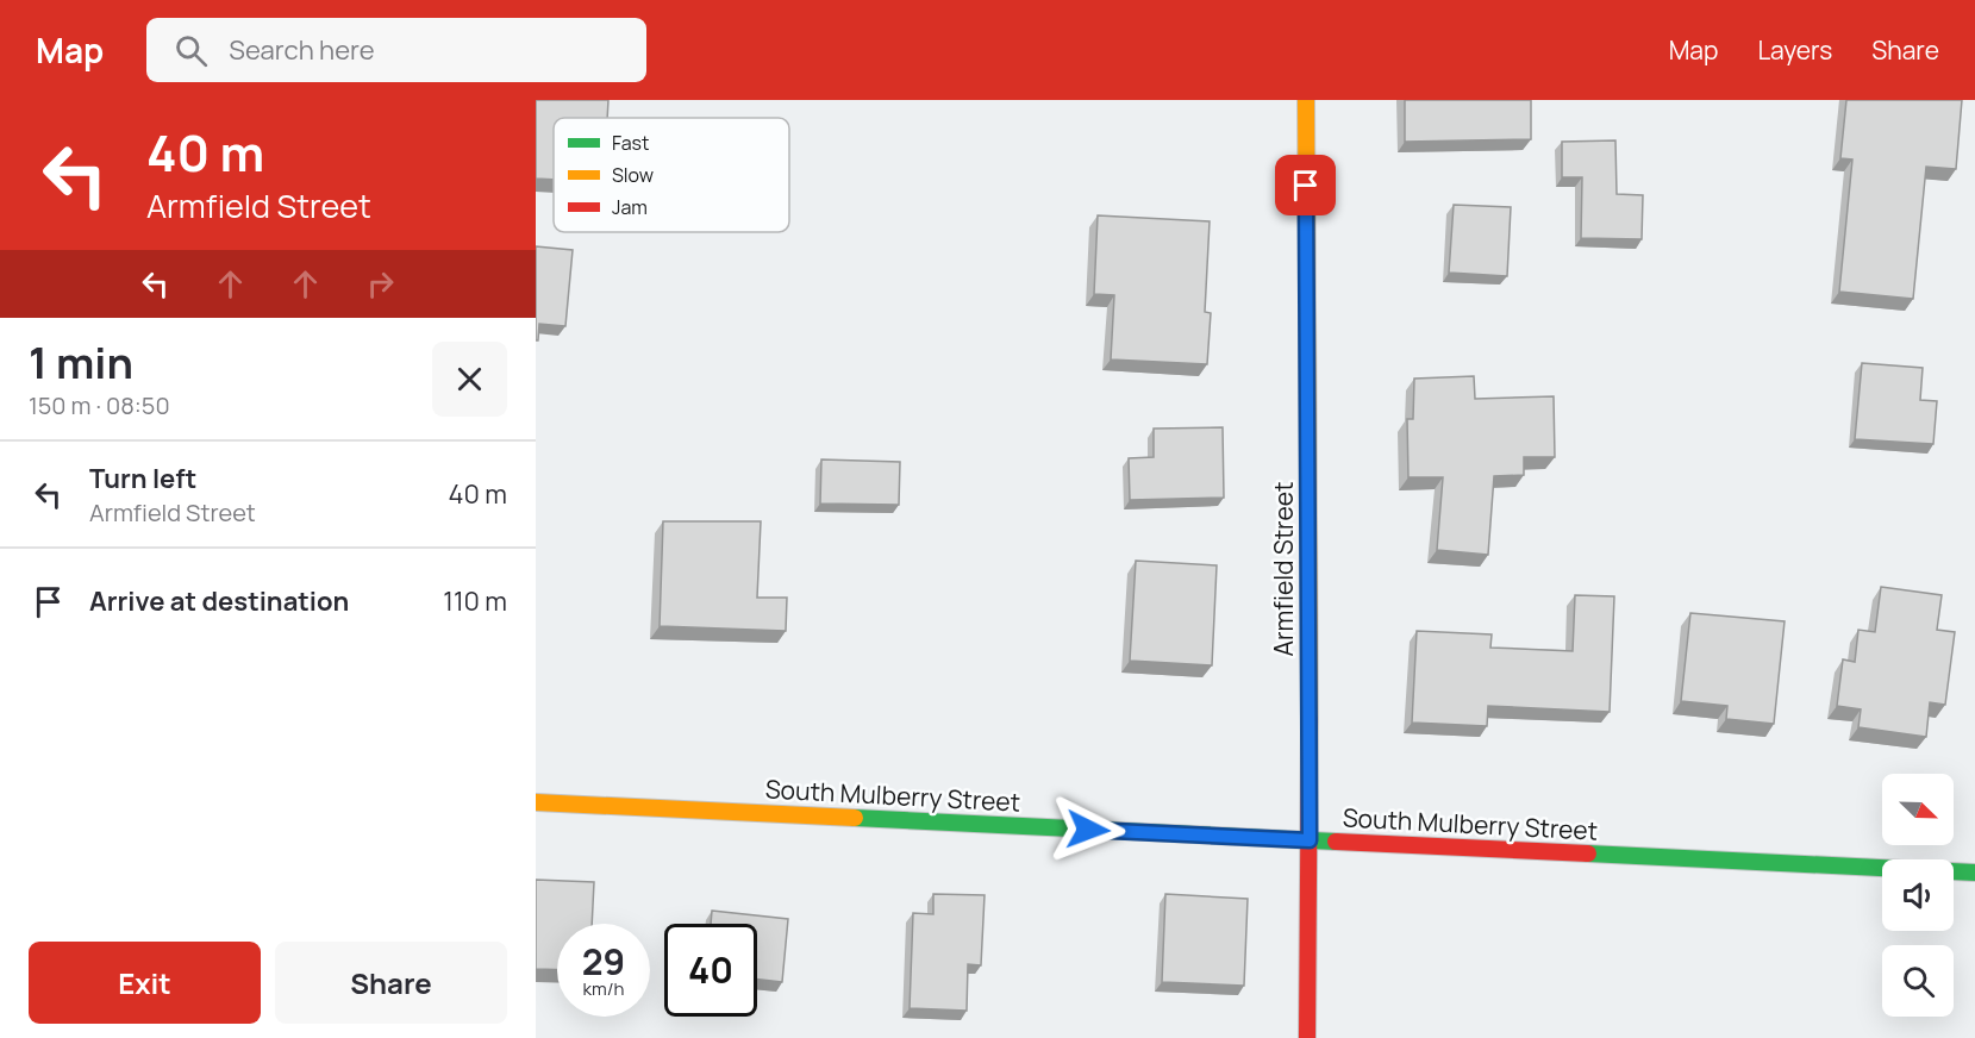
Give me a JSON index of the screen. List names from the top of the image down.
{
  "streets": {
    "street": ["Armfield Street", "South Mulberry Street"]
  },
  "crossings": [
    ["Armfield Street", "South Mulberry Street"]
  ],
  "legend": ["Fast", "Slow", "Jam"],
  "north": "bottom right",
  "page": {
    "header": "Map",
    "search": "Search here",
    "nav": ["Map", "Layers", "Share"],
    "turn": ["40 m", "Armfield Street"],
    "heading": ["1 min", "150 m · 08:50"],
    "list": [
      {
        "name": "Turn left",
        "note": "Armfield Street",
        "value": "40 m"
      },
      {
        "name": "Arrive at destination",
        "value": "110 m"
      }
    ],
    "speed": "29 km/h",
    "limit": "40",
    "buttons": ["Exit", "Share"]
  }
}
